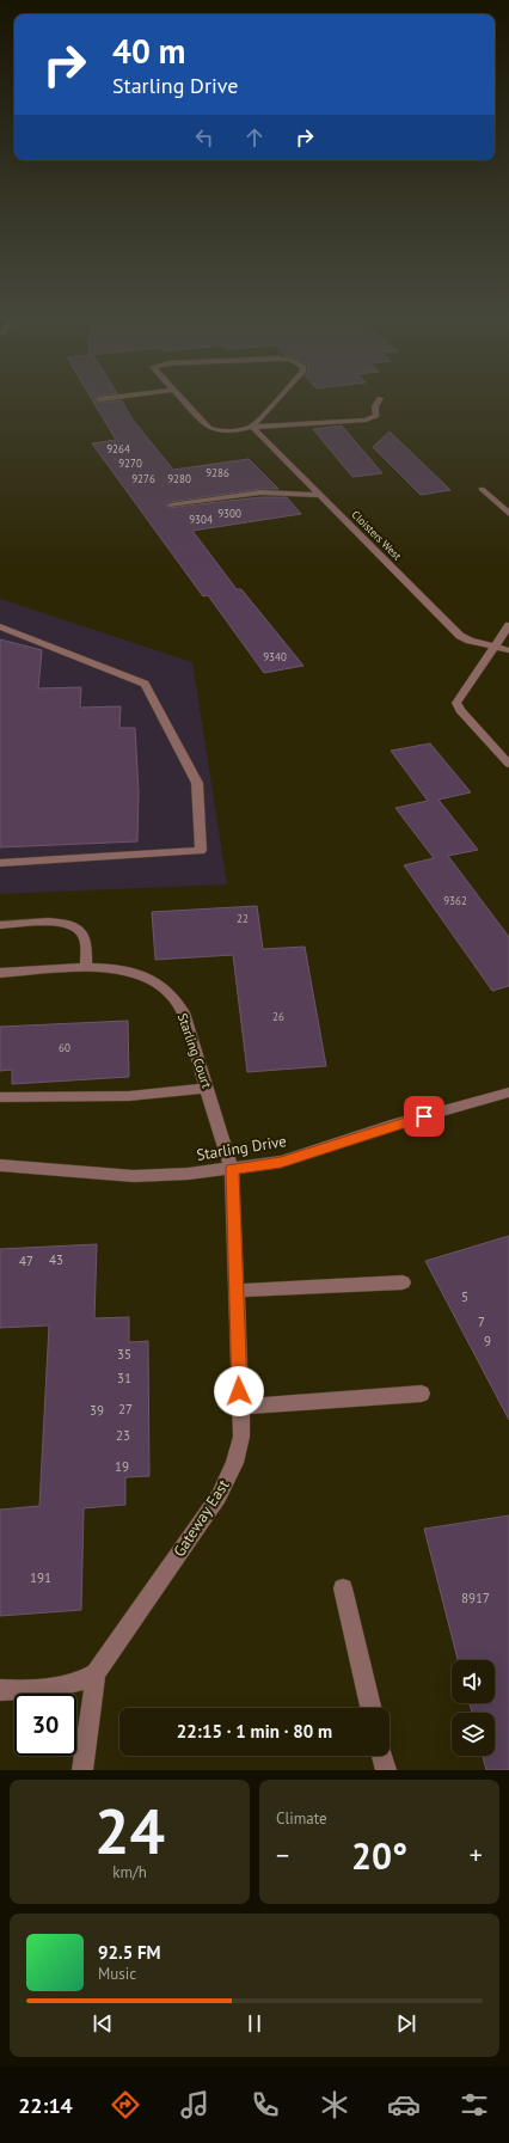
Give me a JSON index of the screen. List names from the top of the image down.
{
  "streets": {
    "street": [
      "Cloisters West",
      "Starling Court",
      "Starling Drive",
      "Gateway East"
    ]
  },
  "crossings": [
    ["Starling Court", "Starling Drive"],
    ["Starling Court", "Gateway East"],
    ["Starling Drive", "Gateway East"]
  ],
  "house_numbers": [
    "9264",
    "9270",
    "9286",
    "9276",
    "9280",
    "9300",
    "9304",
    "9340",
    "9362",
    "22",
    "26",
    "60",
    "43",
    "47",
    "5",
    "7",
    "9",
    "35",
    "31",
    "27",
    "39",
    "23",
    "19",
    "191",
    "8917"
  ],
  "page": {
    "turn": ["40 m", "Starling Drive"],
    "limit": "30",
    "trip": "22:15 · 1 min · 80 m",
    "tile": [
      ["24", "km/h"],
      "Climate"
    ],
    "heat": ["−", "20°", "+"],
    "song": ["92.5 FM", "Music"],
    "tabs": "22:14"
  }
}
